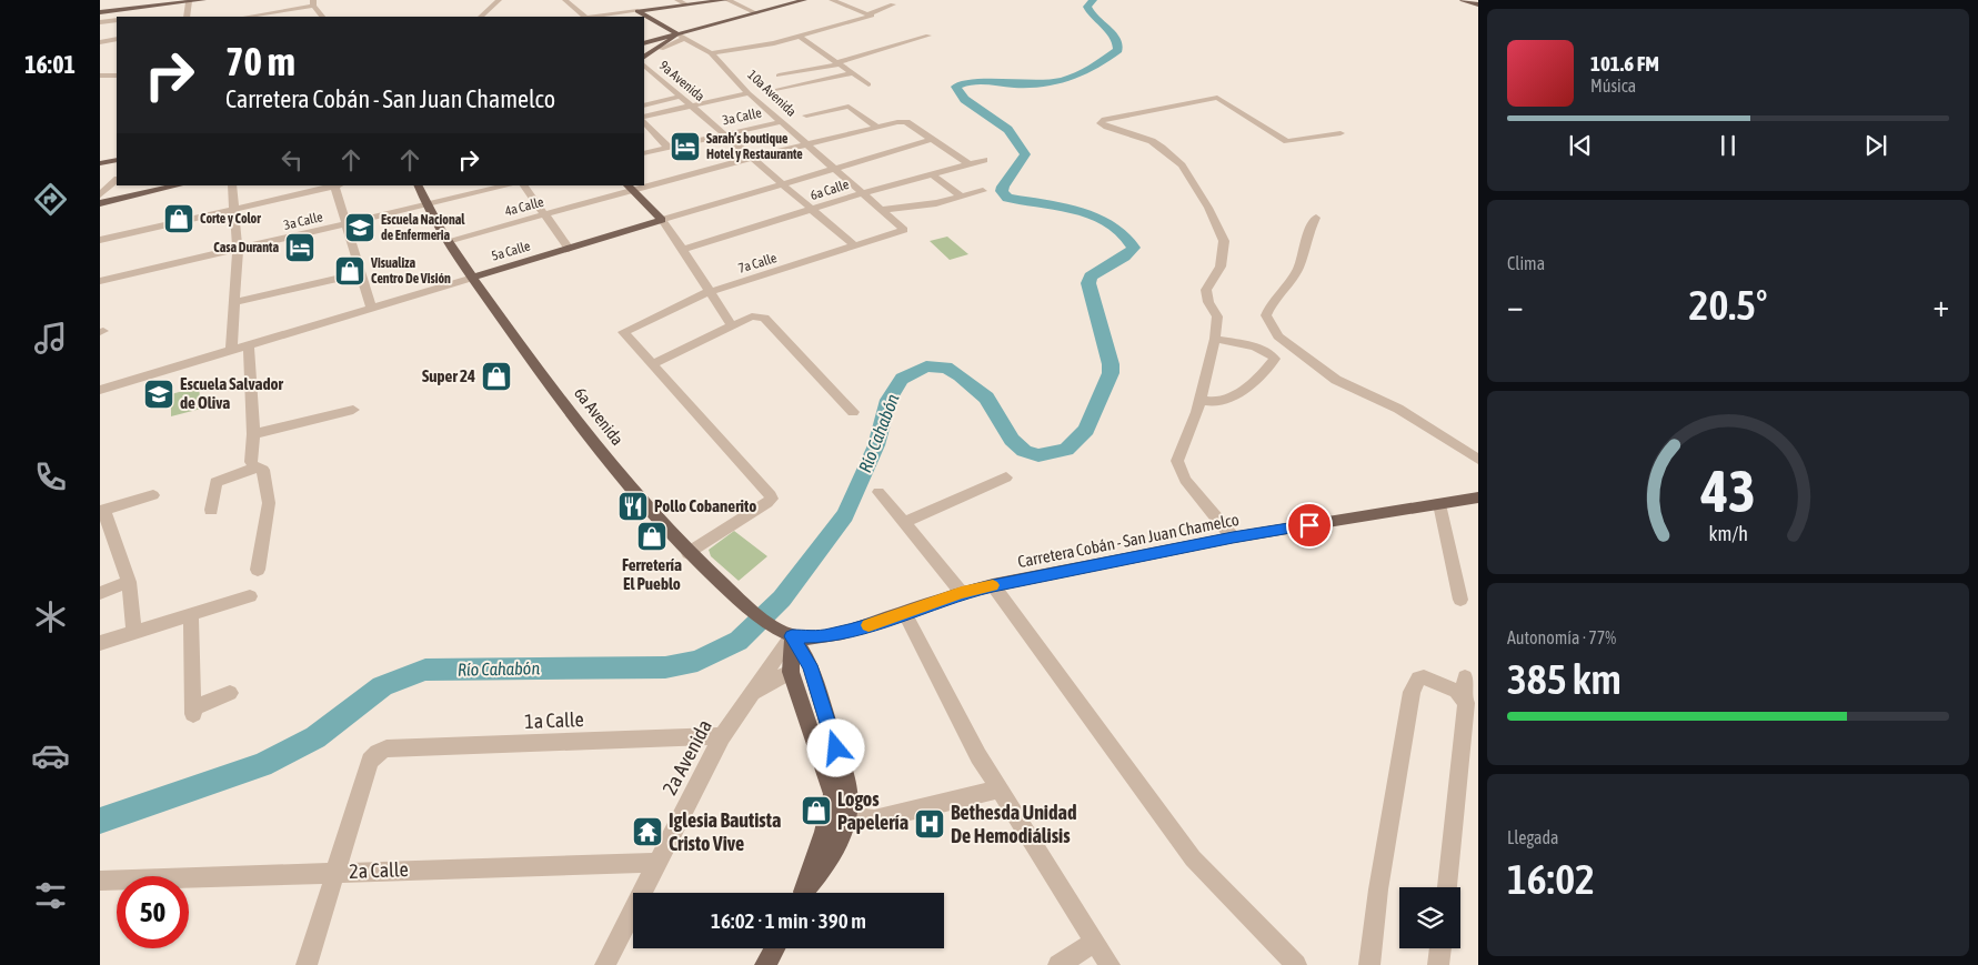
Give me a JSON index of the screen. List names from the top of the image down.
{
  "streets": {
    "main road": [
      "10a Avenida",
      "5a Calle",
      "6a Avenida",
      "Carretera Cobán - San Juan Chamelco"
    ],
    "street": [
      "9a Avenida",
      "3a Calle",
      "6a Calle",
      "4a Calle",
      "7a Calle",
      "1a Calle",
      "2a Avenida",
      "2a Calle"
    ]
  },
  "crossings": [
    ["9a Avenida", "3a Calle"],
    ["9a Avenida", "6a Calle"],
    ["9a Avenida", "4a Calle"],
    ["9a Avenida", "5a Calle"],
    ["9a Avenida", "7a Calle"],
    ["10a Avenida", "3a Calle"],
    ["10a Avenida", "6a Calle"],
    ["10a Avenida", "4a Calle"],
    ["10a Avenida", "5a Calle"],
    ["10a Avenida", "7a Calle"],
    ["3a Calle", "6a Avenida"],
    ["4a Calle", "5a Calle"],
    ["4a Calle", "6a Avenida"],
    ["5a Calle", "6a Avenida"],
    ["6a Avenida", "Carretera Cobán - San Juan Chamelco"],
    ["6a Avenida", "2a Avenida"],
    ["Carretera Cobán - San Juan Chamelco", "2a Avenida"],
    ["1a Calle", "2a Avenida"],
    ["1a Calle", "2a Calle"],
    ["2a Avenida", "2a Calle"]
  ],
  "water": ["Río Cahabón"],
  "places": {
    "hotel": ["Sarah’s boutique Hotel y Restaurante", "Casa Duranta"],
    "shop": [
      "Corte y Color",
      "Visualiza Centro De Visión",
      "Super 24",
      "Ferretería El Pueblo",
      "Logos Papelería"
    ],
    "school or university": ["Escuela Nacional de Enfermeria", "Escuela Salvador de Oliva"],
    "restaurant": ["Pollo Cobanerito"],
    "hospital": ["Bethesda Unidad De Hemodiálisis"],
    "temple": ["Iglesia Bautista Cristo Vive"]
  },
  "page": {
    "tabs": "16:01",
    "turn": ["70 m", "Carretera Cobán - San Juan Chamelco"],
    "song": ["101.6 FM", "Música"],
    "tile": [
      "Clima",
      ["Autonomía · 77%", "385 km"],
      ["Llegada", "16:02"]
    ],
    "heat": ["−", "20.5°", "+"],
    "limit": "50",
    "trip": "16:02 · 1 min · 390 m",
    "gauge": ["43", "km/h"]
  }
}
